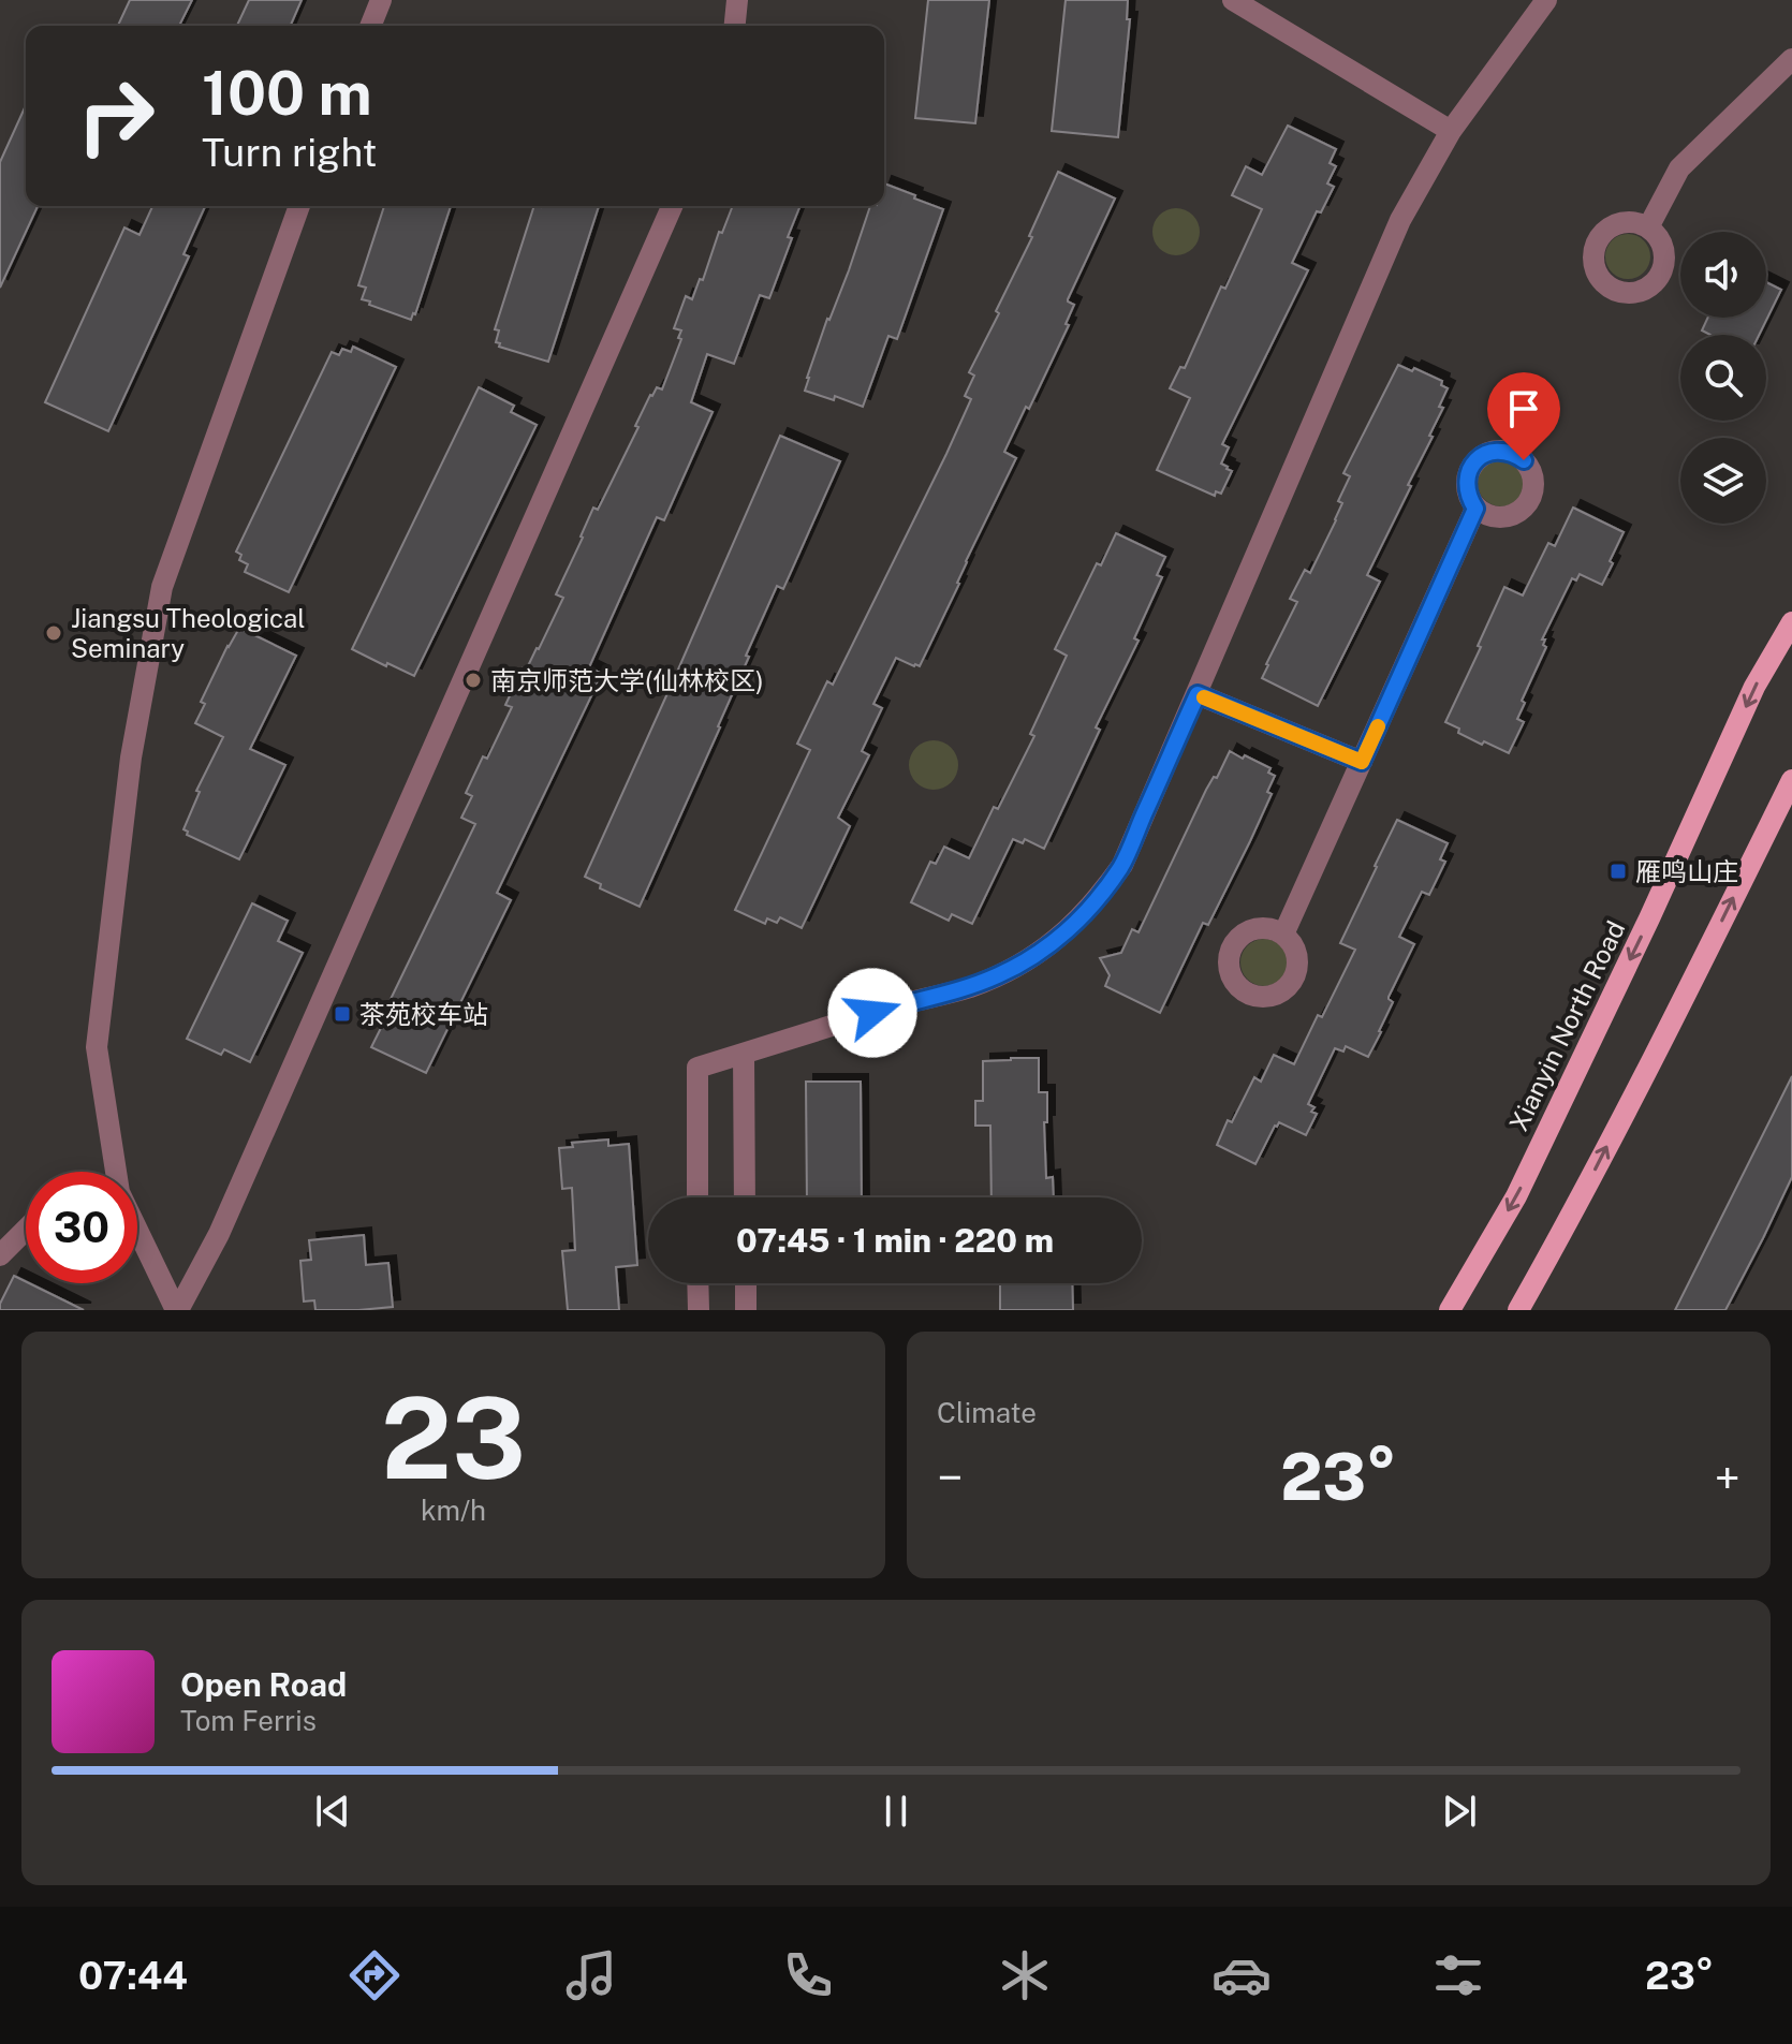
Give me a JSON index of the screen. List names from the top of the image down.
{
  "streets": {
    "main road": ["Xianyin North Road"]
  },
  "places": {
    "other": ["Jiangsu Theological Seminary", "南京师范大学(仙林校区)"],
    "transit": ["雁鸣山庄", "茶苑校车站"]
  },
  "page": {
    "turn": ["100 m", "Turn right"],
    "limit": "30",
    "trip": "07:45 · 1 min · 220 m",
    "tile": [
      ["23", "km/h"],
      "Climate"
    ],
    "heat": ["−", "23°", "+"],
    "song": ["Open Road", "Tom Ferris"],
    "tabs": ["07:44", "23°"]
  }
}
